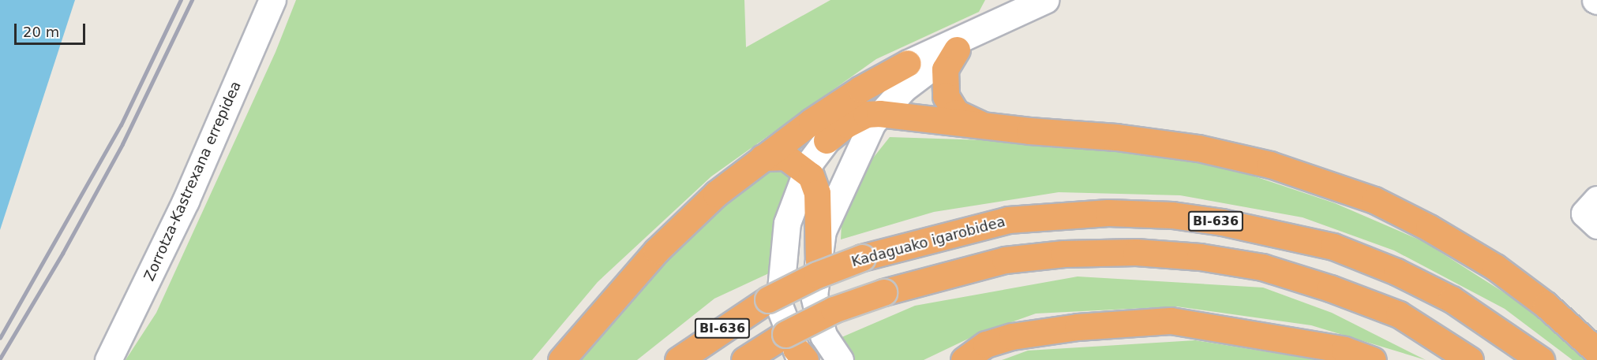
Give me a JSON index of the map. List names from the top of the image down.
{
  "streets": {
    "highway": ["BI-636", "Kadaguako igarobidea"],
    "street": ["Zorrotza-Kastrexana errepidea"]
  },
  "scale_bar": "20 m"
}
